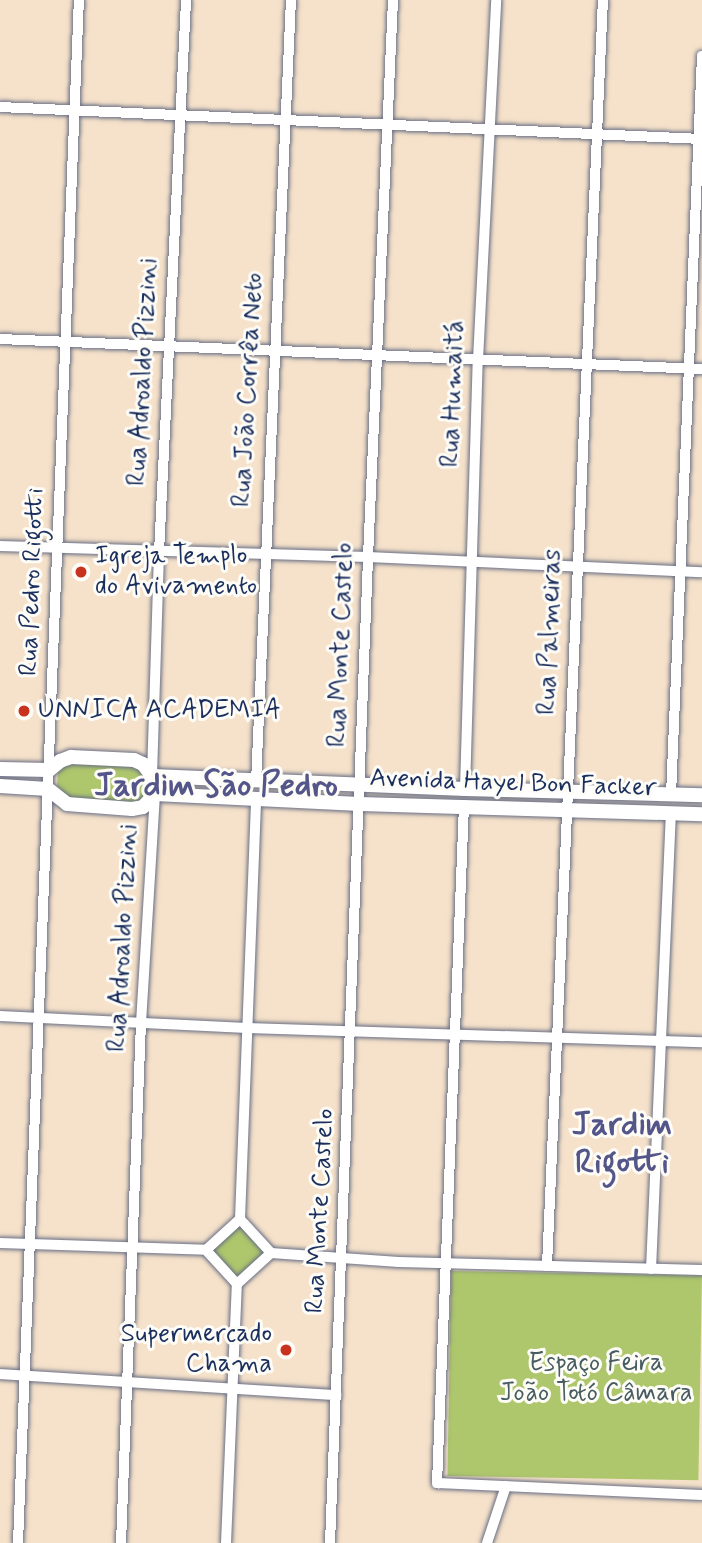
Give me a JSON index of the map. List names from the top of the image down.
{
  "streets": {
    "main road": ["Avenida Hayel Bon Facker"],
    "street": [
      "Rua Adroaldo Pizzini",
      "Rua João Corrêa Neto",
      "Rua Humaitá",
      "Rua Pedro Rigotti",
      "Rua Palmeiras",
      "Rua Monte Castelo"
    ]
  },
  "crossings": [
    ["Rua Adroaldo Pizzini", "Avenida Hayel Bon Facker"],
    ["Rua João Corrêa Neto", "Avenida Hayel Bon Facker"],
    ["Rua Humaitá", "Avenida Hayel Bon Facker"],
    ["Rua Pedro Rigotti", "Avenida Hayel Bon Facker"],
    ["Rua Palmeiras", "Avenida Hayel Bon Facker"],
    ["Rua Monte Castelo", "Avenida Hayel Bon Facker"]
  ],
  "districts": ["Jardim São Pedro", "Jardim Rigotti"],
  "parks": ["Espaço Feira João Totó Câmara"],
  "places": ["Igreja Templo do Avivamento", "UNNICA ACADEMIA", "Supermercado Chama"]
}
